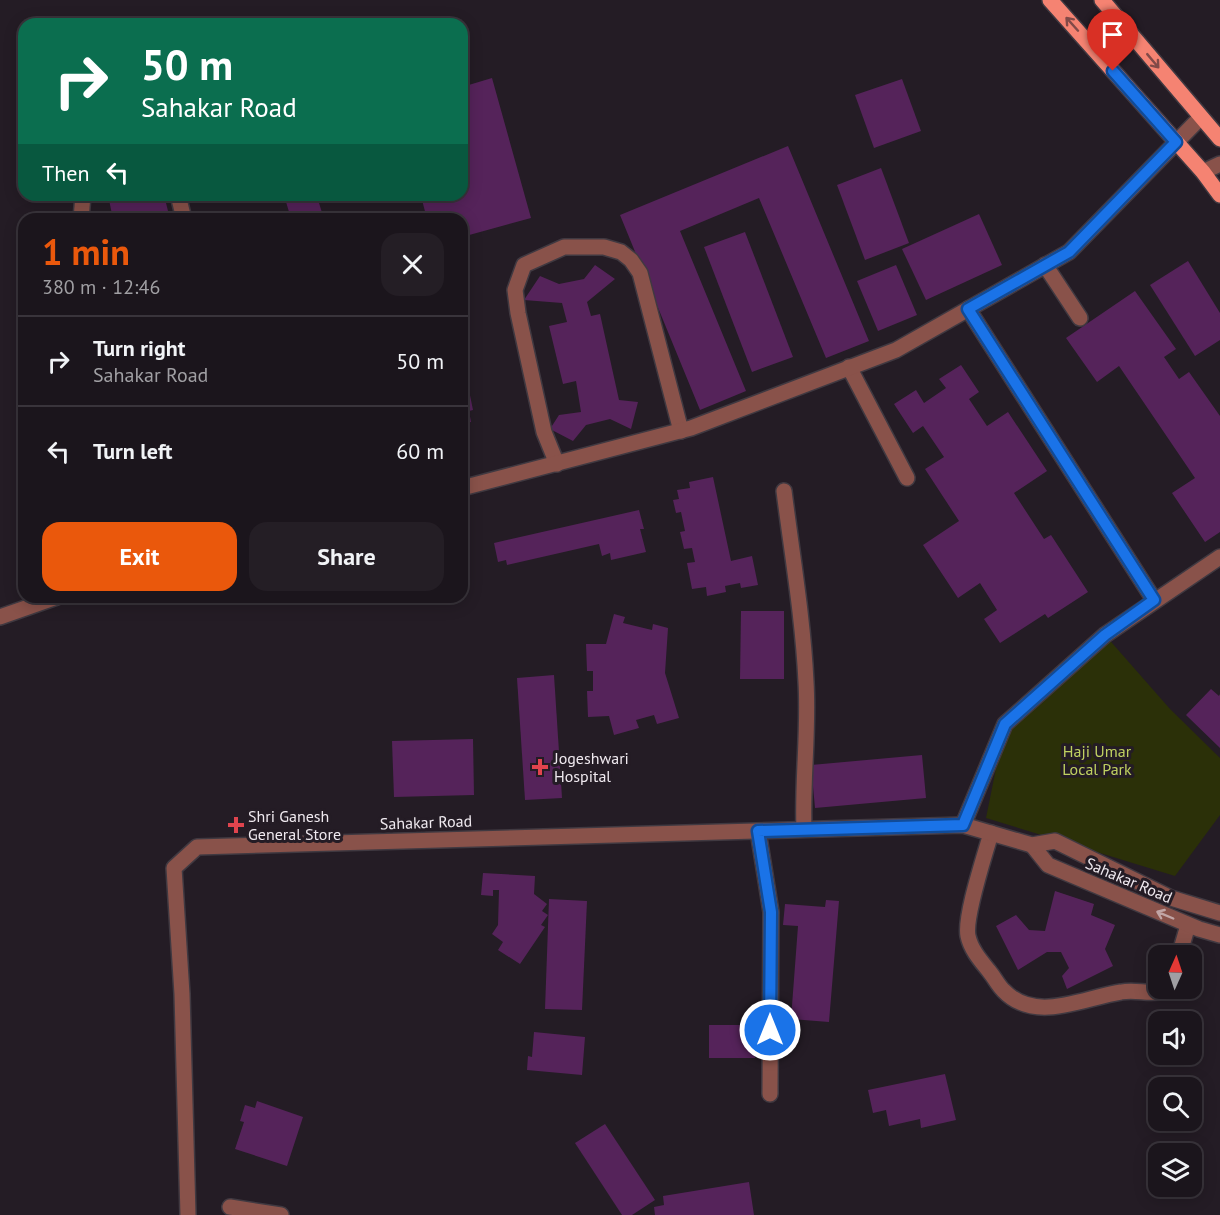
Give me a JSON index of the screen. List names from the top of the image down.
{
  "streets": {
    "street": ["Sahakar Road"]
  },
  "parks": ["Haji Umar Local Park"],
  "places": {
    "health": ["Jogeshwari Hospital", "Shri Ganesh General Store"]
  },
  "north": "top",
  "page": {
    "turn": ["50 m", "Sahakar Road"],
    "then": "Then",
    "heading": ["1 min", "380 m · 12:46"],
    "list": [
      {
        "name": "Turn right",
        "note": "Sahakar Road",
        "value": "50 m"
      },
      {
        "name": "Turn left",
        "value": "60 m"
      }
    ],
    "buttons": ["Exit", "Share"]
  }
}
